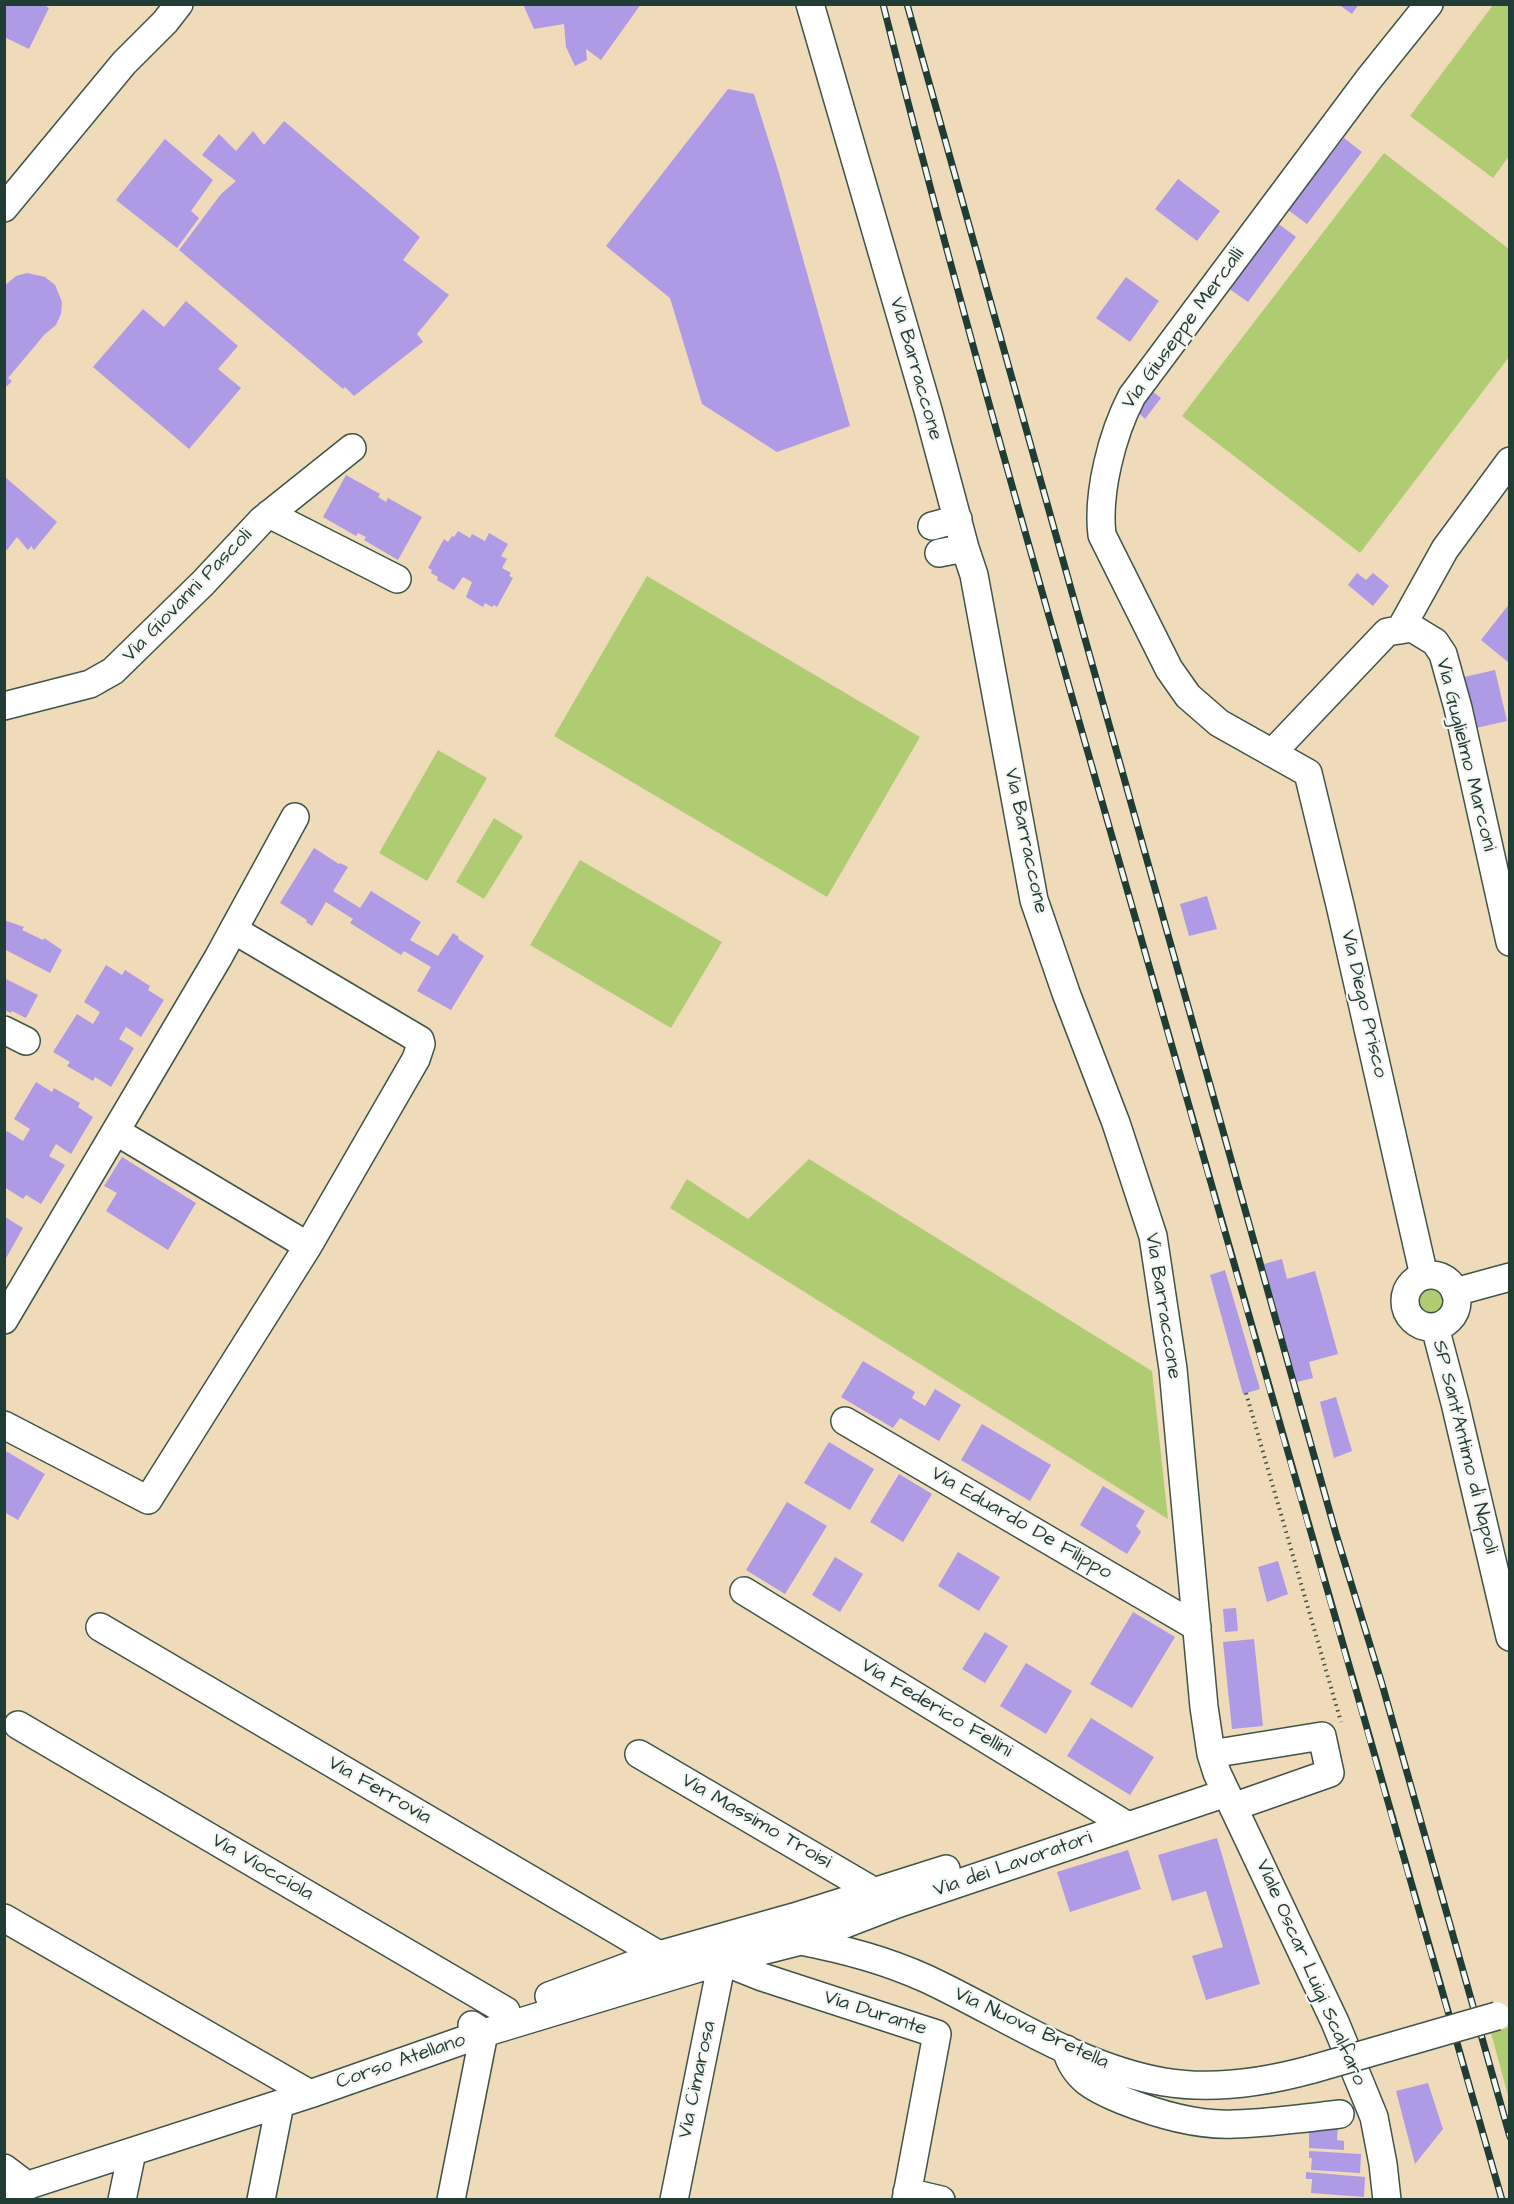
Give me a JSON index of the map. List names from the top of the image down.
{
  "streets": {
    "street": [
      "Via Giuseppe Mercalli",
      "Via Barraccone",
      "Via Giovanni Pascoli",
      "Via Guglielmo Marconi",
      "Via Diego Prisco",
      "SP Sant'Antimo di Napoli",
      "Via Eduardo De Filippo",
      "Via Federico Fellini",
      "Via Ferrovia",
      "Via Massimo Troisi",
      "Via dei Lavoratori",
      "Via Viocciola",
      "Viale Oscar Luigi Scalfaro",
      "Via Durante",
      "Via Nuova Bretella",
      "Corso Atellano",
      "Via Cimarosa"
    ]
  },
  "crossings": [
    ["Via Giuseppe Mercalli", "Via Diego Prisco"],
    ["Via Barraccone", "Via Eduardo De Filippo"],
    ["Via Barraccone", "Via dei Lavoratori"],
    ["Via Barraccone", "Viale Oscar Luigi Scalfaro"],
    ["Via Diego Prisco", "SP Sant'Antimo di Napoli"],
    ["Via Federico Fellini", "Via dei Lavoratori"],
    ["Via dei Lavoratori", "Viale Oscar Luigi Scalfaro"],
    ["Via dei Lavoratori", "Via Nuova Bretella"],
    ["Via dei Lavoratori", "Corso Atellano"],
    ["Via Durante", "Corso Atellano"],
    ["Via Durante", "Via Cimarosa"],
    ["Via Nuova Bretella", "Corso Atellano"],
    ["Corso Atellano", "Via Cimarosa"]
  ]
}
